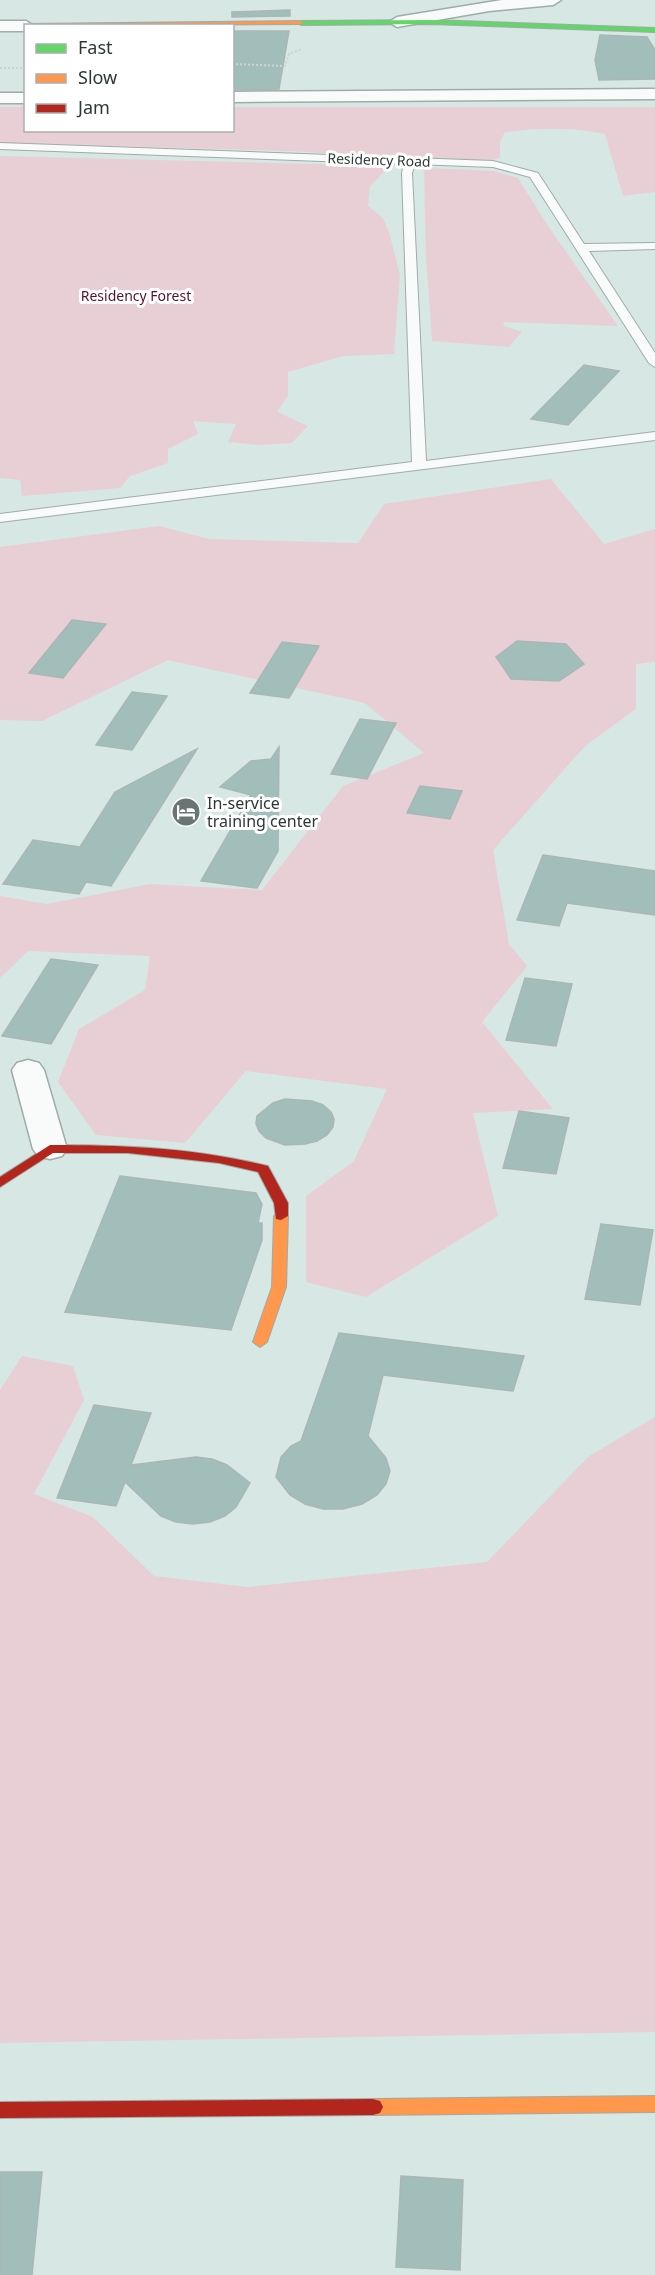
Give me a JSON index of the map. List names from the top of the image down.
{
  "streets": {
    "lane": ["Residency Road"]
  },
  "parks": ["Residency Forest"],
  "places": {
    "hotel": ["In-service training center"]
  },
  "legend": ["Fast", "Slow", "Jam"]
}
